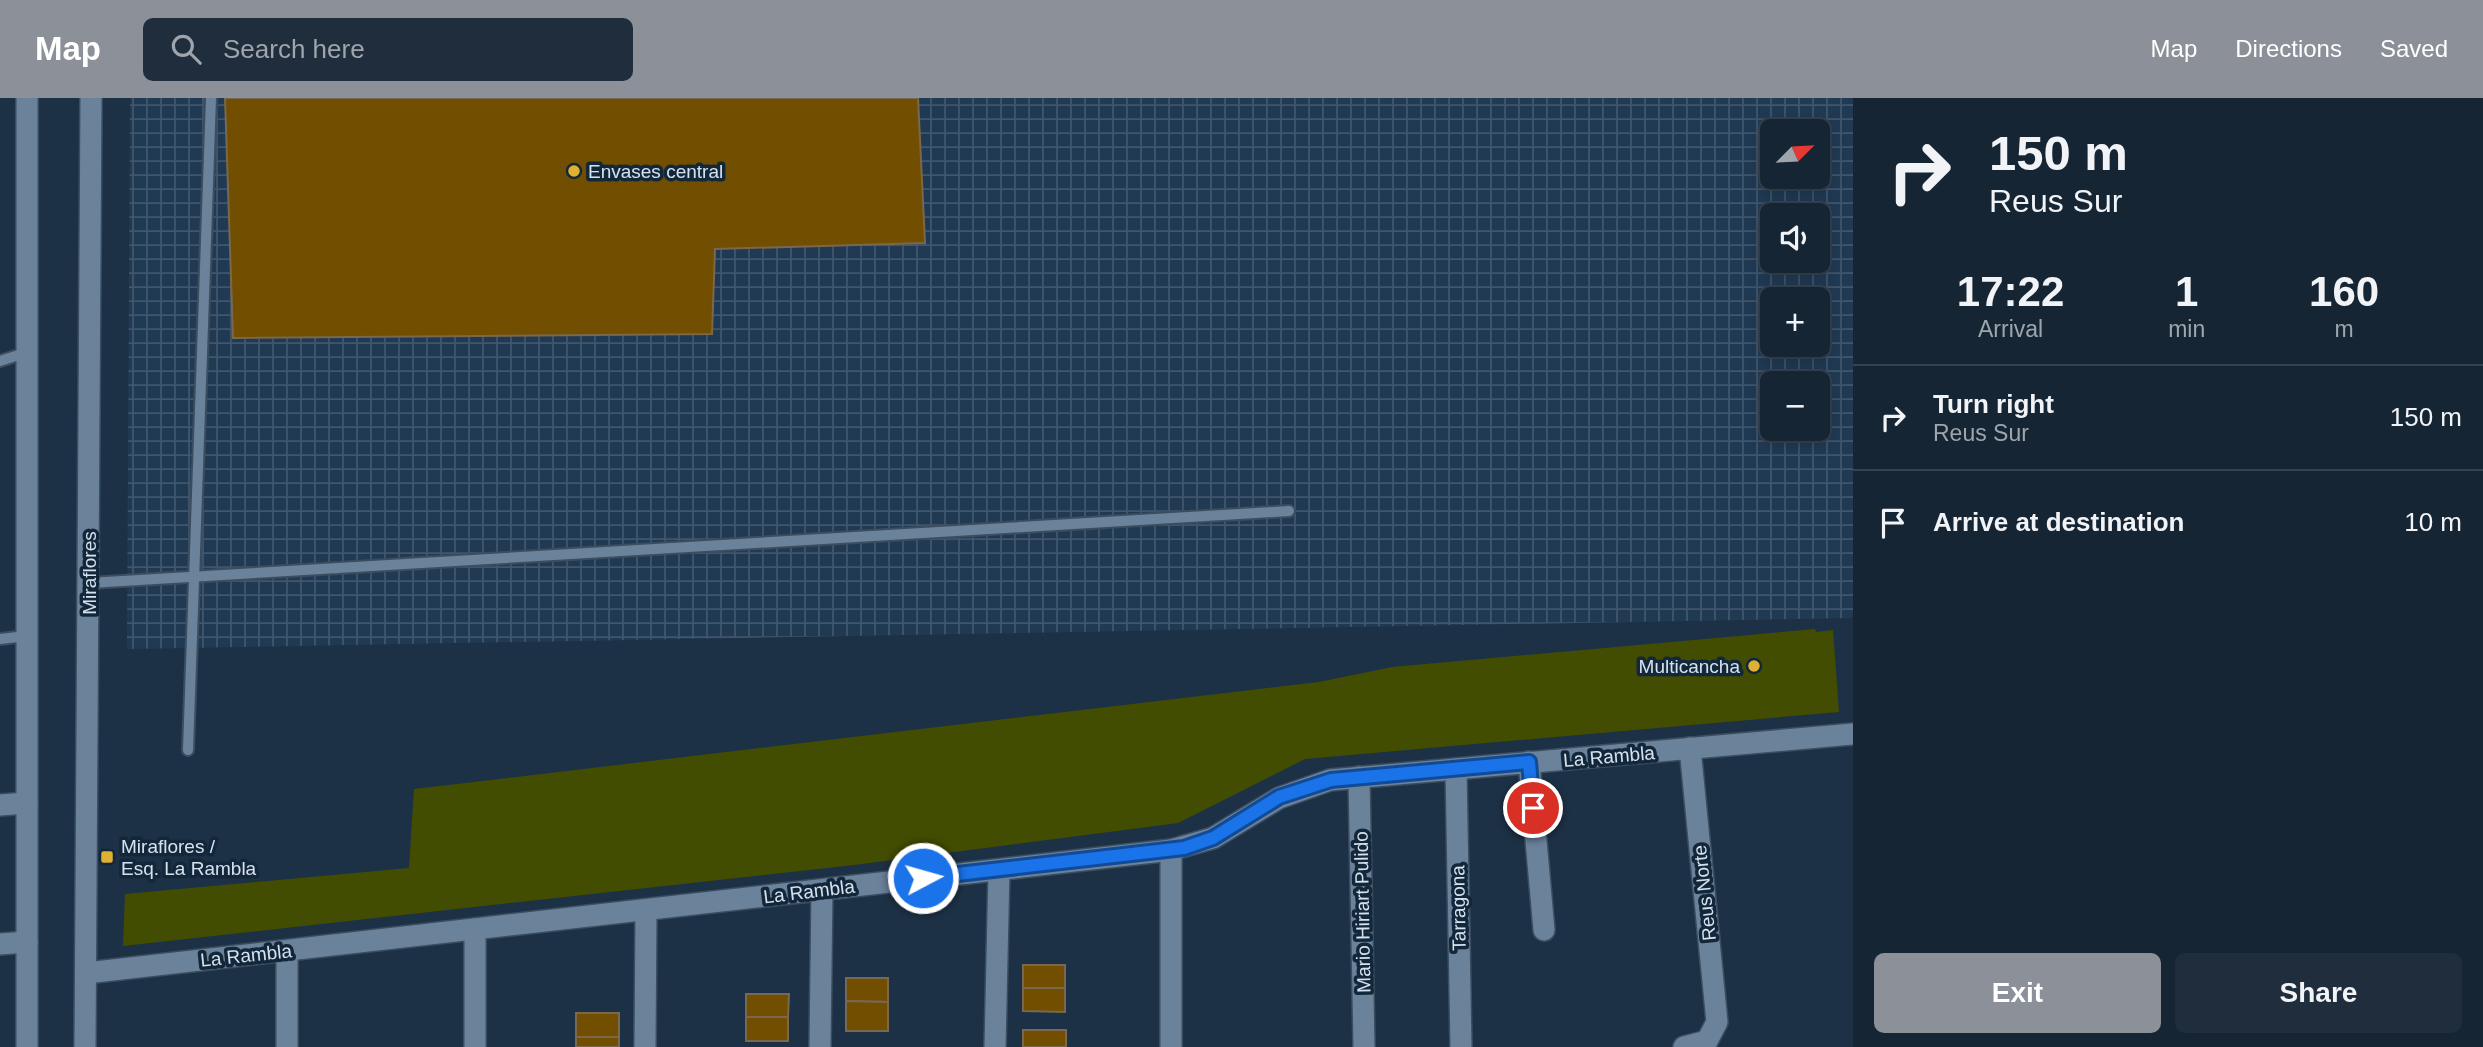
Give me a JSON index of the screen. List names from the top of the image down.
{
  "streets": {
    "street": [
      "Miraflores",
      "La Rambla",
      "Reus Norte",
      "Tarragona",
      "Mario Hiriart Pulido"
    ]
  },
  "crossings": [
    ["Miraflores", "La Rambla"],
    ["La Rambla", "Reus Norte"],
    ["La Rambla", "Tarragona"],
    ["La Rambla", "Mario Hiriart Pulido"]
  ],
  "places": {
    "other": ["Envases central", "Multicancha"],
    "transit": ["Miraflores / Esq. La Rambla"]
  },
  "north": "top right",
  "page": {
    "header": "Map",
    "search": "Search here",
    "nav": ["Map", "Directions", "Saved"],
    "turn": ["150 m", "Reus Sur"],
    "map_buttons": ["+", "−"],
    "eta": [
      "17:22",
      "Arrival",
      "1",
      "min",
      "160",
      "m"
    ],
    "list": [
      {
        "name": "Turn right",
        "note": "Reus Sur",
        "value": "150 m"
      },
      {
        "name": "Arrive at destination",
        "value": "10 m"
      }
    ],
    "buttons": ["Exit", "Share"]
  }
}
